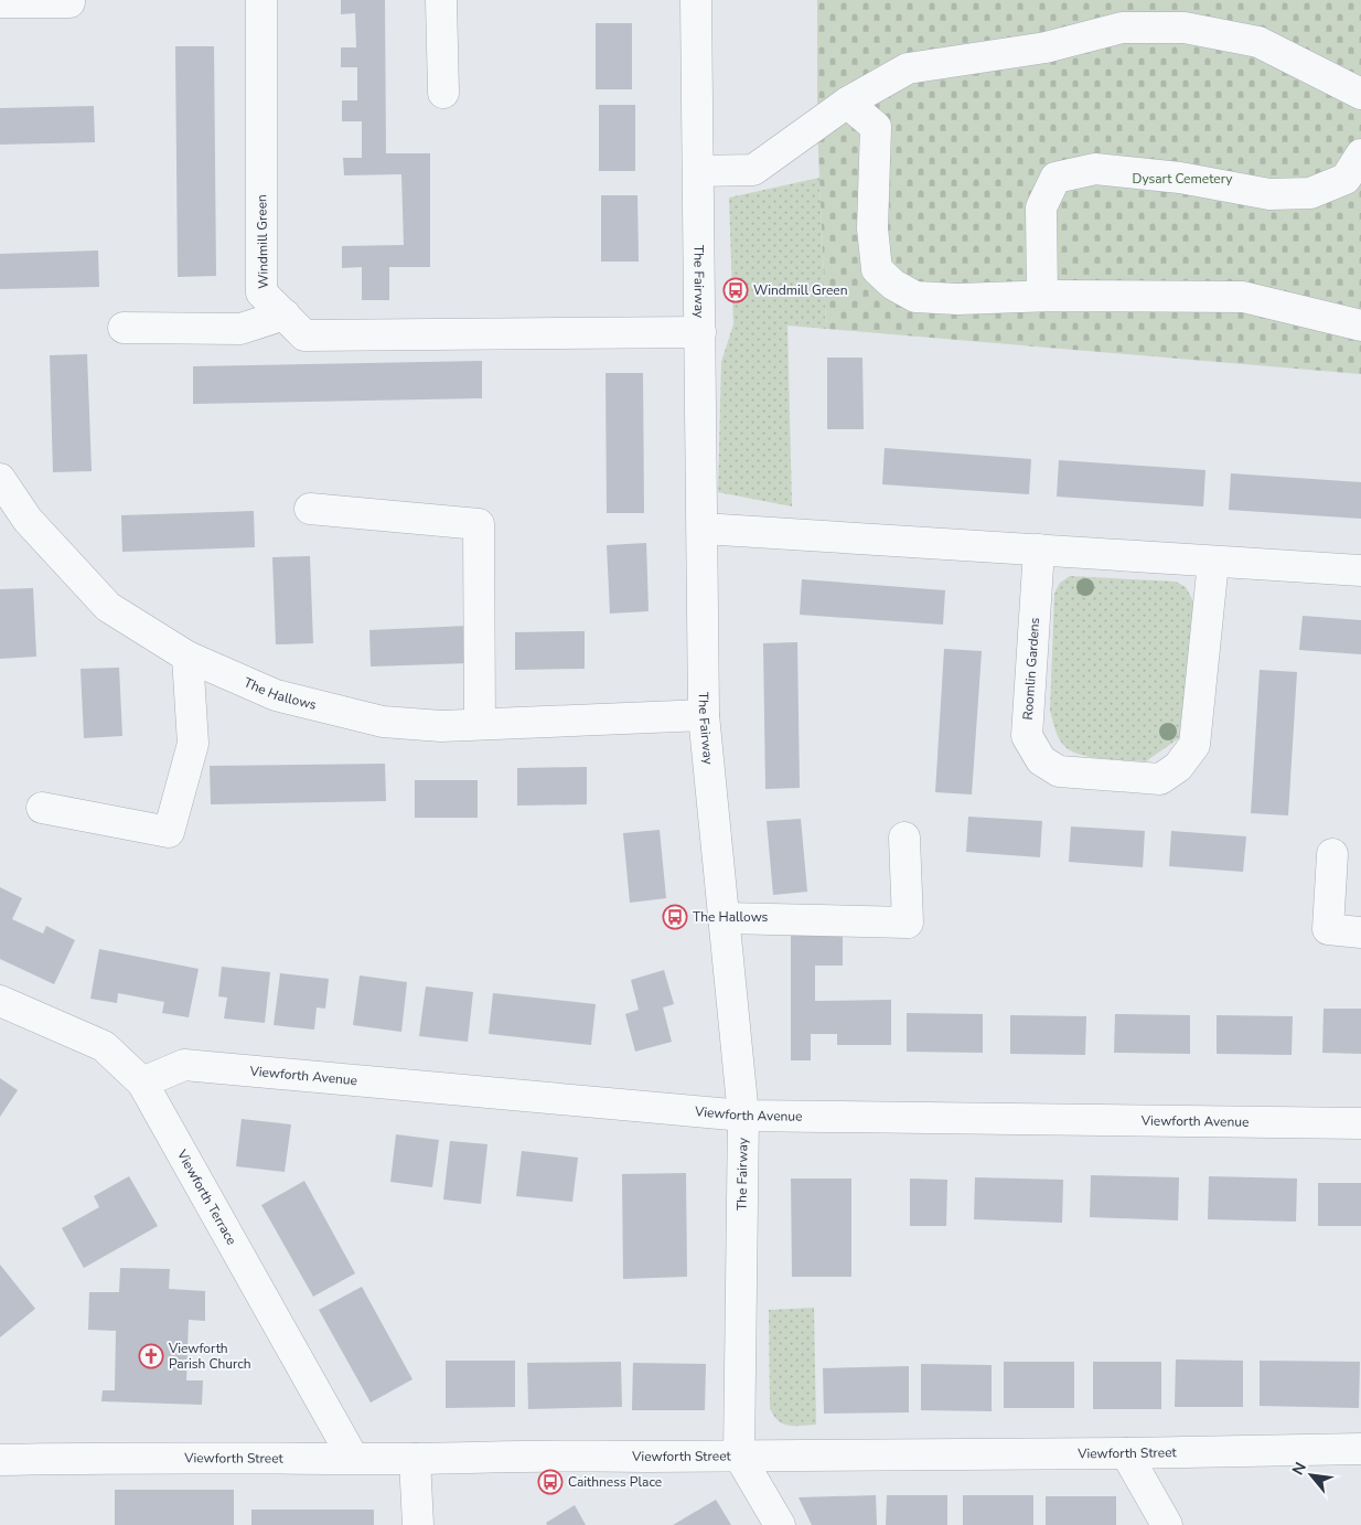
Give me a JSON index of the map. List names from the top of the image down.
{
  "streets": {
    "street": [
      "Windmill Green",
      "The Fairway",
      "Roomlin Gardens",
      "The Hallows",
      "Viewforth Avenue",
      "Viewforth Terrace",
      "Viewforth Street"
    ]
  },
  "crossings": [
    ["Windmill Green", "The Fairway"],
    ["The Fairway", "The Hallows"],
    ["The Fairway", "Viewforth Avenue"],
    ["The Fairway", "Viewforth Street"],
    ["Viewforth Avenue", "Viewforth Terrace"],
    ["Viewforth Terrace", "Viewforth Street"]
  ],
  "parks": ["Dysart Cemetery"],
  "places": {
    "bus stop": ["Windmill Green", "The Hallows", "Caithness Place"],
    "church": ["Viewforth Parish Church"]
  },
  "north": "top left"
}
